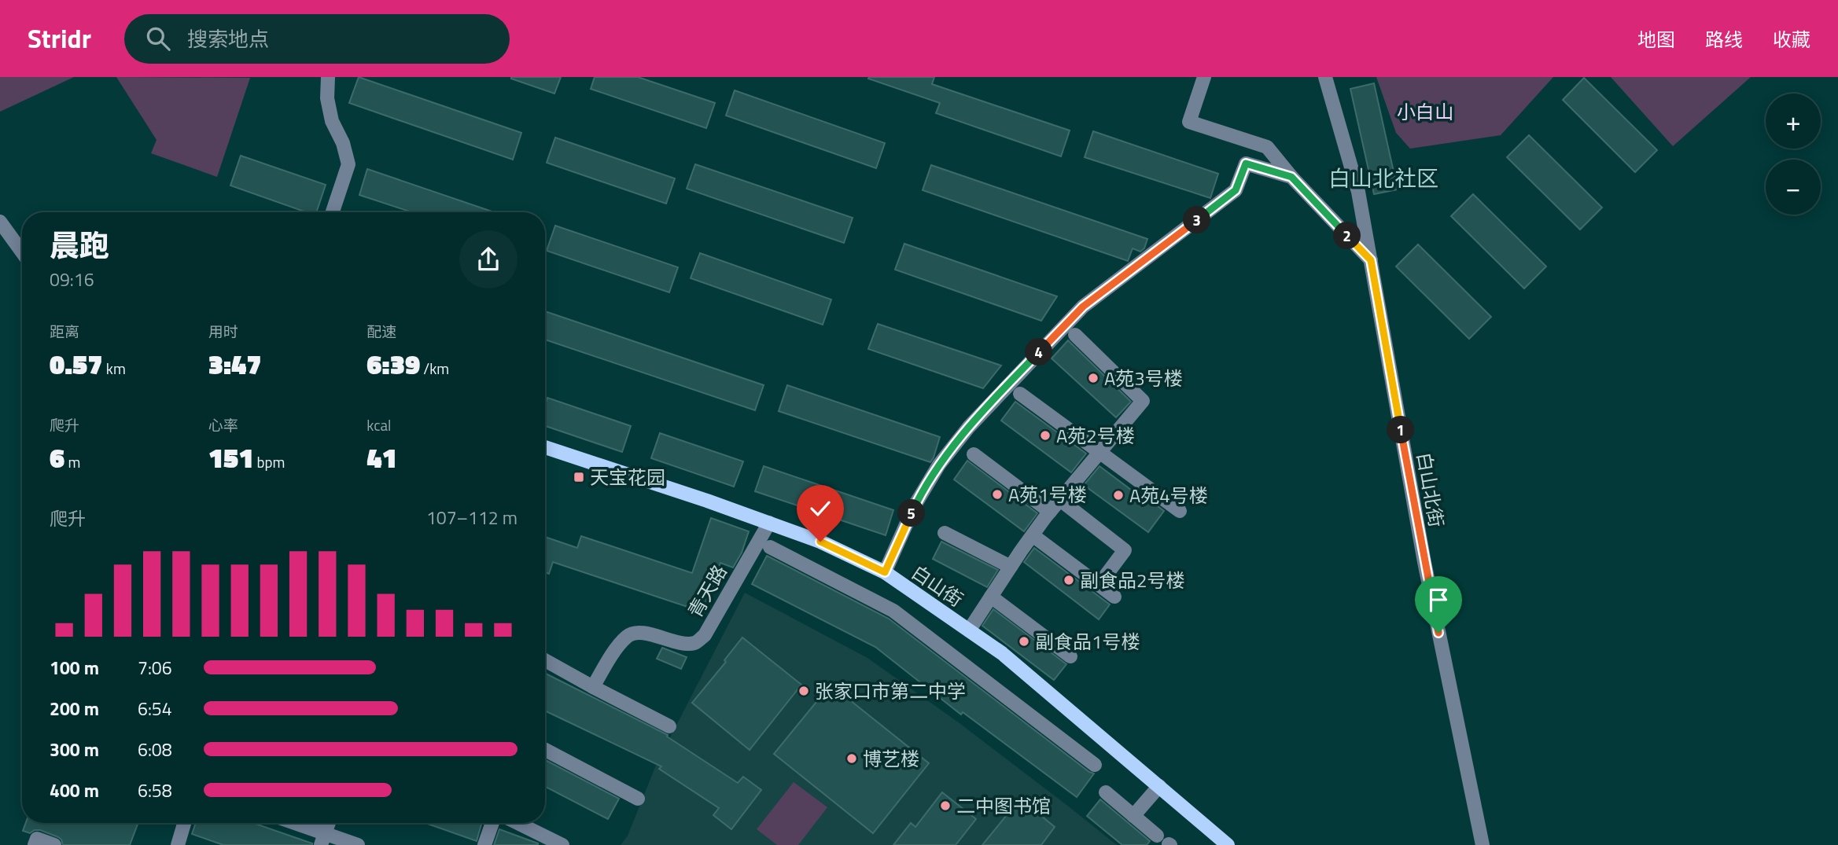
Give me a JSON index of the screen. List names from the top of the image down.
{
  "streets": {
    "main road": ["白山街"],
    "street": ["白山北街", "青天路"]
  },
  "crossings": [
    ["白山街", "青天路"]
  ],
  "districts": ["白山北社区"],
  "parks": ["小白山"],
  "places": {
    "other": [
      "A苑3号楼",
      "A苑2号楼",
      "A苑1号楼",
      "A苑4号楼",
      "副食品2号楼",
      "副食品1号楼",
      "张家口市第二中学",
      "博艺楼",
      "二中图书馆"
    ],
    "transit": ["天宝花园"]
  },
  "page": {
    "header": "Stridr",
    "search": "搜索地点",
    "nav": ["地图", "路线", "收藏"],
    "map_buttons": ["+", "−"],
    "pins": [
      "3",
      "2",
      "4",
      "1",
      "5"
    ],
    "heading": ["晨跑", "09:16"],
    "stats": [
      ["距离", "0.57 km"],
      ["用时", "3:47"],
      ["配速", "6:39 /km"],
      ["爬升", "6 m"],
      ["心率", "151 bpm"],
      ["kcal", "41"]
    ],
    "chart": ["爬升", "107–112 m"],
    "list": [
      {
        "name": "100 m",
        "note": "7:06"
      },
      {
        "name": "200 m",
        "note": "6:54"
      },
      {
        "name": "300 m",
        "note": "6:08"
      },
      {
        "name": "400 m",
        "note": "6:58"
      }
    ]
  }
}
